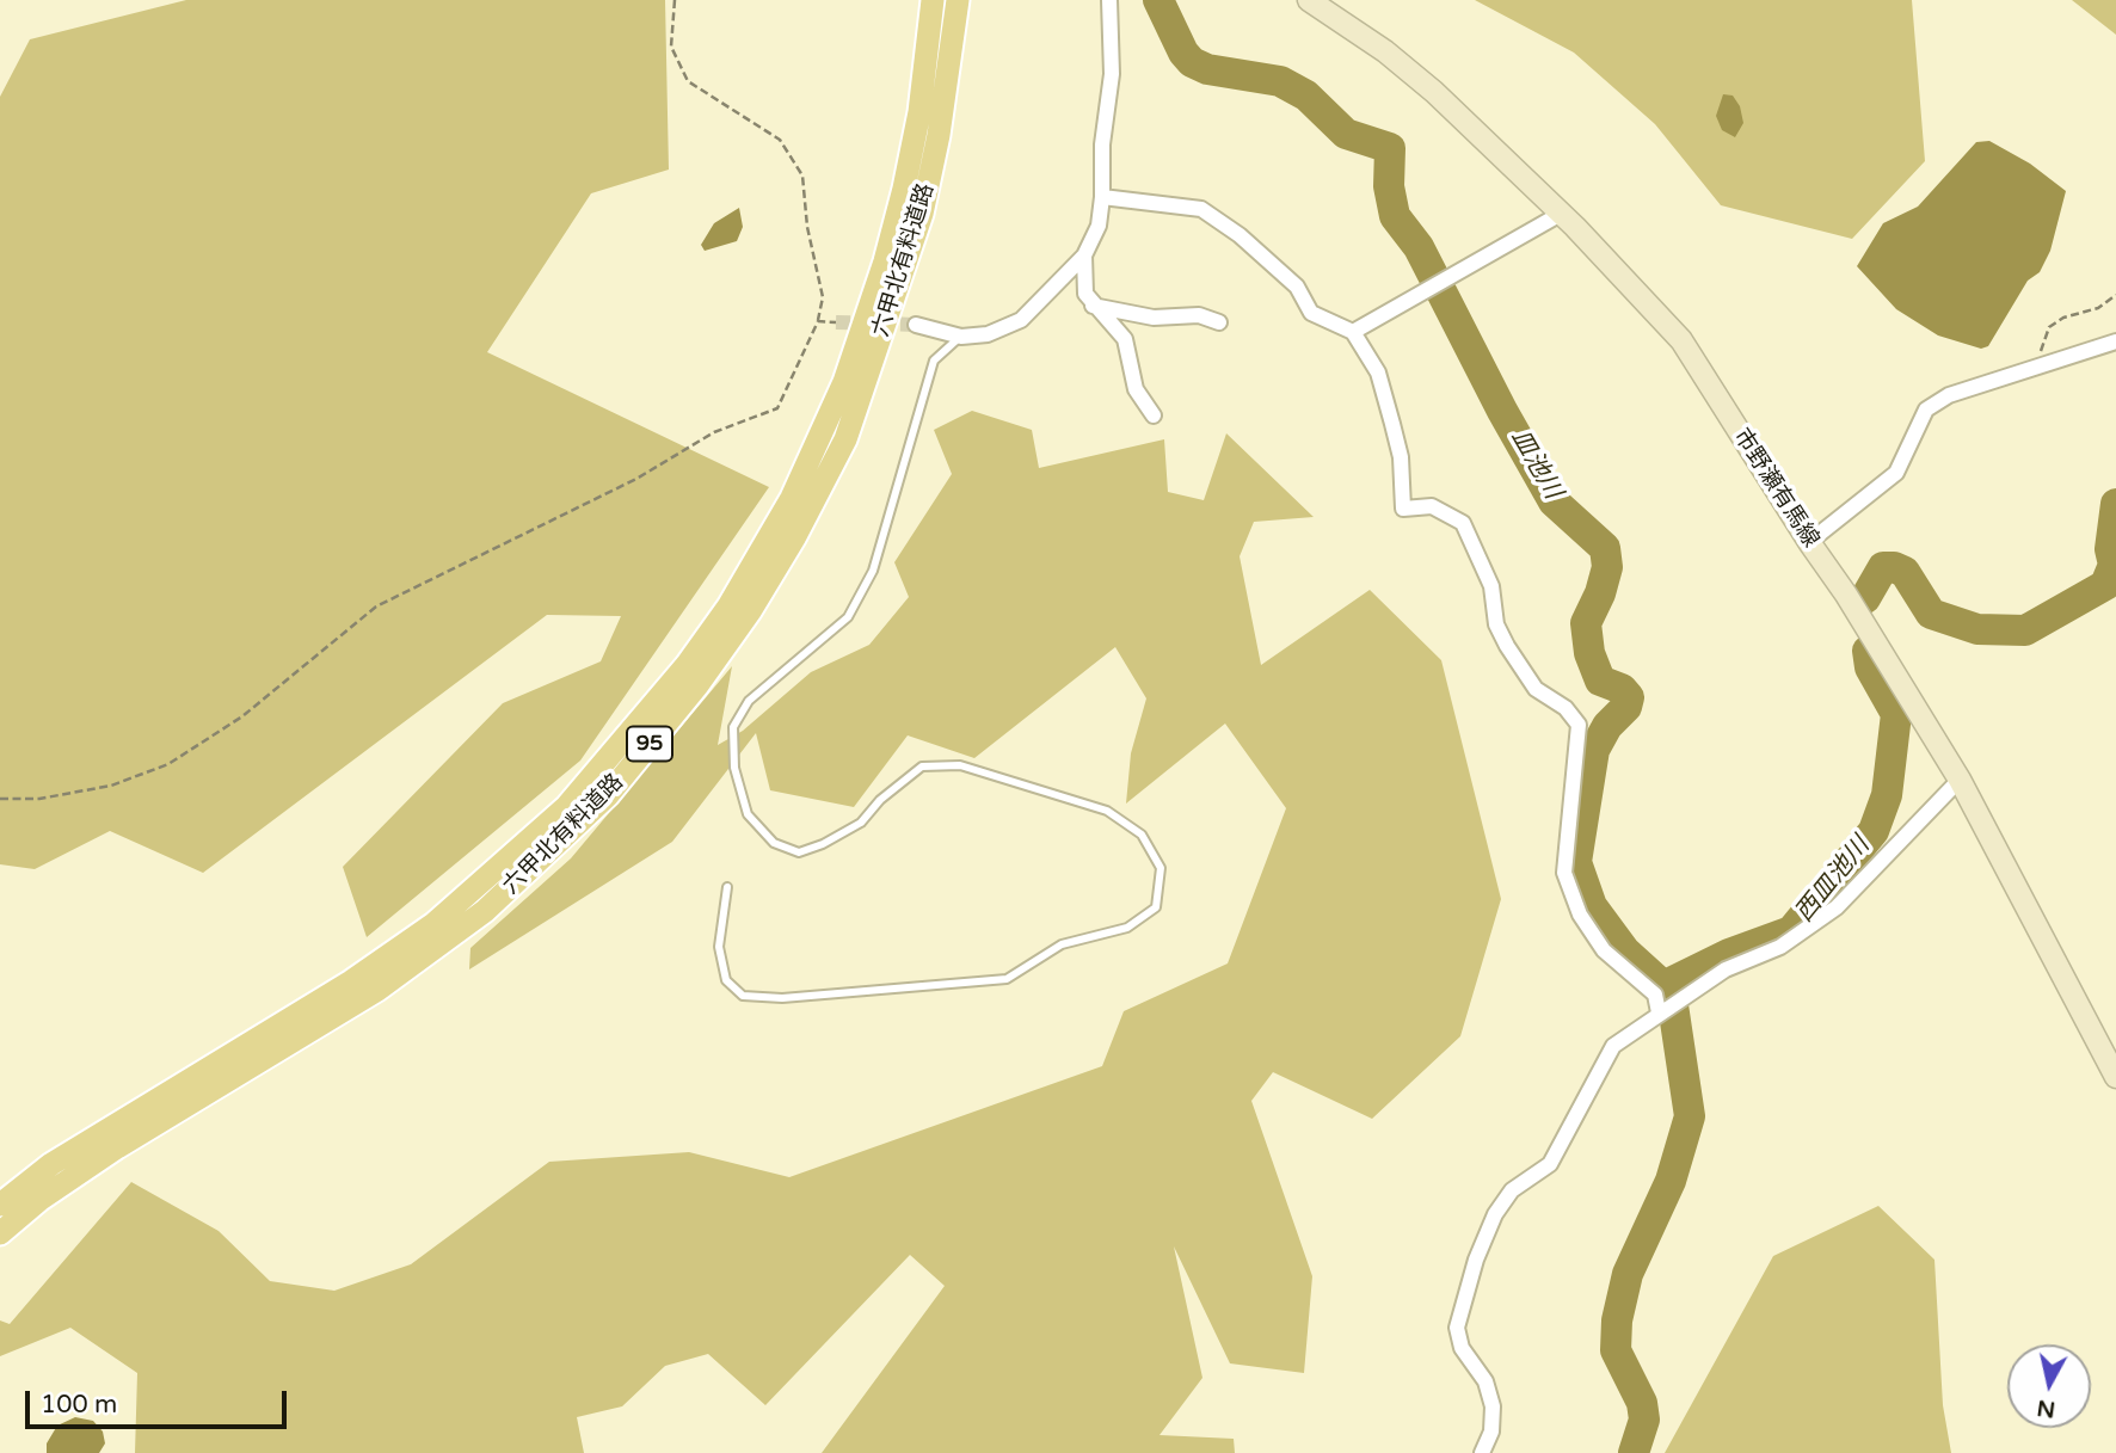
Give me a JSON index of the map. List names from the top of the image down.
{
  "streets": {
    "main road": ["六甲北有料道路", "市野瀬有馬線", "95"]
  },
  "water": ["皿池川", "西皿池川"],
  "scale_bar": "100 m",
  "north": "bottom"
}
